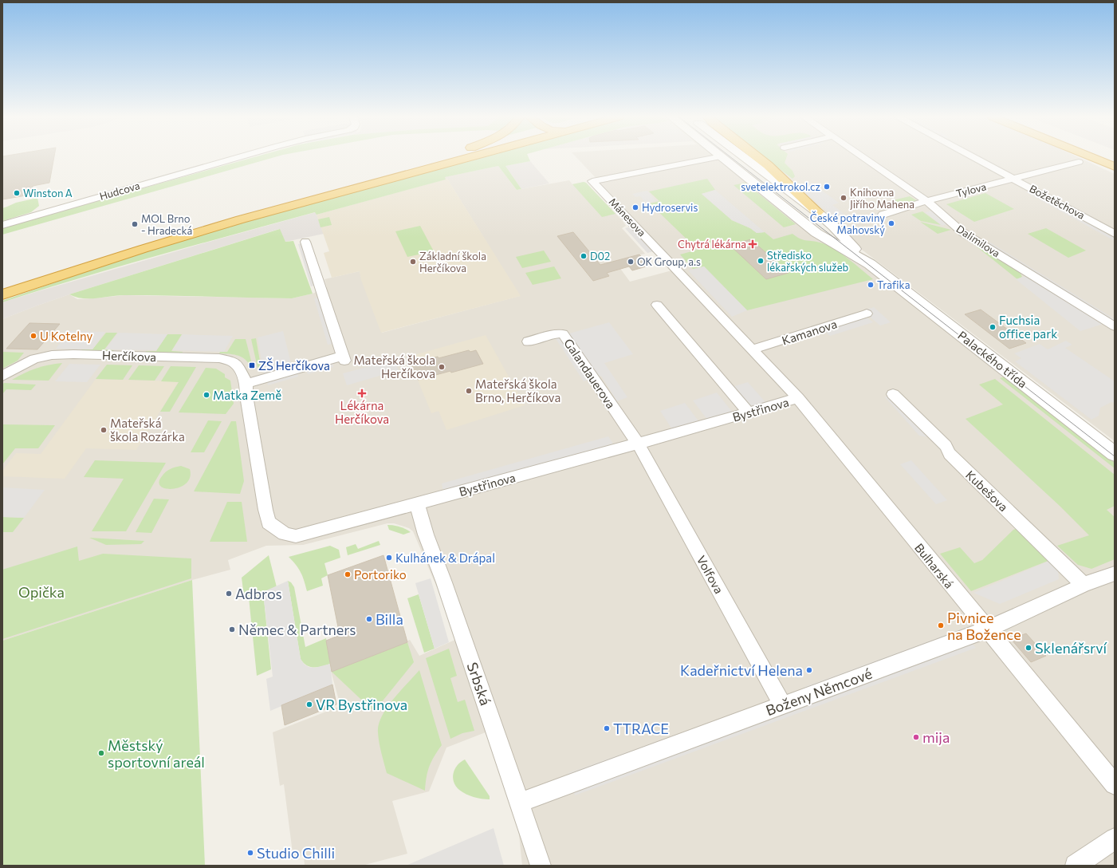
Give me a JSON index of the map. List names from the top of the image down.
{
  "streets": {
    "street": [
      "Tylova",
      "Hudcova",
      "Božetěchova",
      "Mánesova",
      "Dalimilova",
      "Kamanova",
      "Herčíkova",
      "Palackého třída",
      "Galandauerova",
      "Bystřinova",
      "Kubešova",
      "Bulharská",
      "Volfova",
      "Srbská",
      "Boženy Němcové"
    ]
  },
  "crossings": [
    ["Tylova", "Božetěchova"],
    ["Tylova", "Dalimilova"],
    ["Mánesova", "Kamanova"],
    ["Mánesova", "Bulharská"],
    ["Kamanova", "Bulharská"],
    ["Herčíkova", "Bystřinova"],
    ["Galandauerova", "Bystřinova"],
    ["Galandauerova", "Volfova"],
    ["Bystřinova", "Bulharská"],
    ["Bystřinova", "Volfova"],
    ["Bystřinova", "Srbská"],
    ["Kubešova", "Boženy Němcové"],
    ["Bulharská", "Boženy Němcové"],
    ["Volfova", "Boženy Němcové"],
    ["Srbská", "Boženy Němcové"]
  ],
  "parks": ["Opička"],
  "places": {
    "other": [
      "svetelektrokol.cz",
      "Winston A",
      "Knihovna Jiřího Mahena",
      "Hydroservis",
      "České potraviny Mahovský",
      "MOL Brno - Hradecká",
      "D02",
      "Středisko lékařských služeb",
      "Základní škola Herčíkova",
      "OK Group, a.s",
      "Trafika",
      "Fuchsia office park",
      "U Kotelny",
      "Mateřská škola Herčíkova",
      "Mateřská škola Brno, Herčíkova",
      "Matka Země",
      "Mateřská škola Rozárka",
      "Kulhánek & Drápal",
      "Portoriko",
      "Adbros",
      "Billa",
      "Pivnice na Božence",
      "Němec & Partners",
      "Sklenářsrví",
      "Kadeřnictví Helena",
      "VR Bystřinova",
      "TTRACE",
      "mija",
      "Městský sportovní areál",
      "Studio Chilli"
    ],
    "health": ["Chytrá lékárna", "Lékárna Herčíkova"],
    "transit": ["ZŠ Herčíkova"]
  }
}
